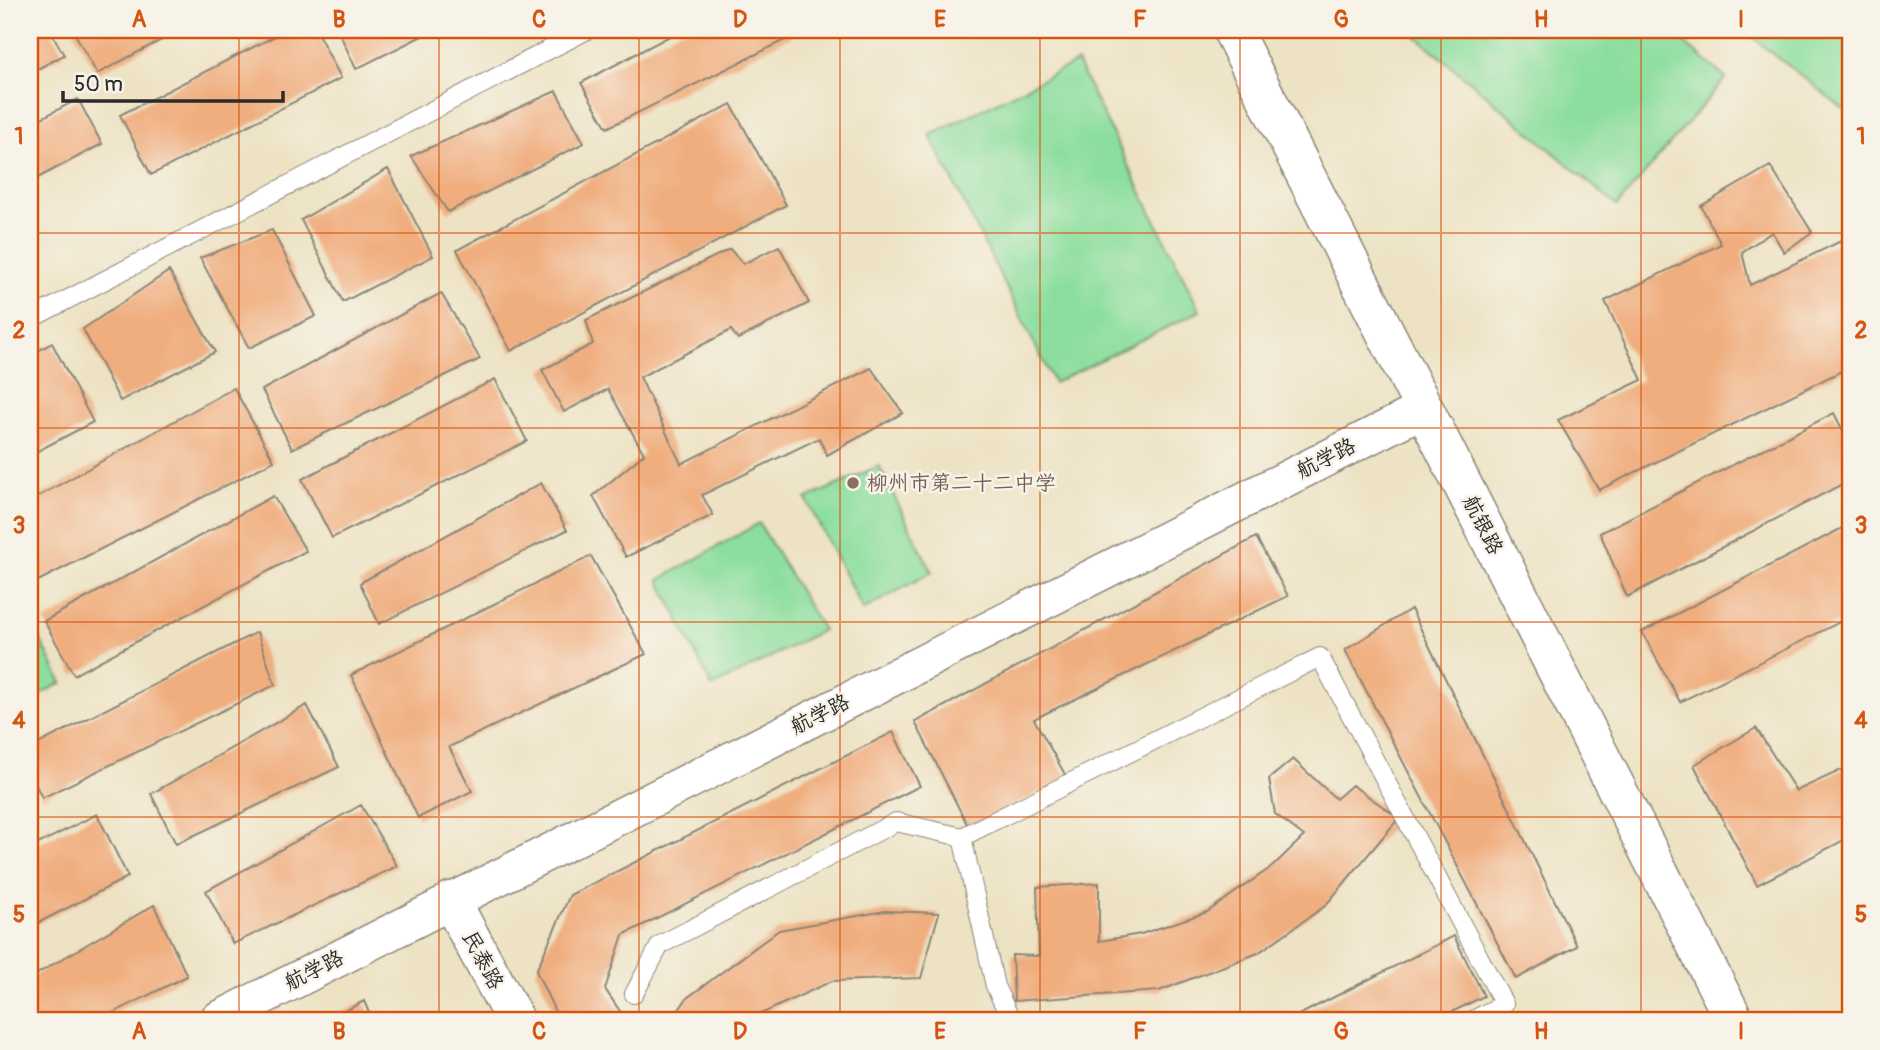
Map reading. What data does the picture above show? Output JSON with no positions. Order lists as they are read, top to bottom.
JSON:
{
  "streets": {
    "main road": ["航银路", "民泰路"],
    "street": ["航学路"]
  },
  "crossings": [
    ["航学路", "航银路"],
    ["航学路", "民泰路"]
  ],
  "places": ["柳州市第二十二中学"],
  "scale_bar": "50 m",
  "grid": {
    "columns": [
      "A",
      "B",
      "C",
      "D",
      "E",
      "F",
      "G",
      "H",
      "I"
    ],
    "rows": [
      "1",
      "2",
      "3",
      "4",
      "5"
    ]
  }
}
